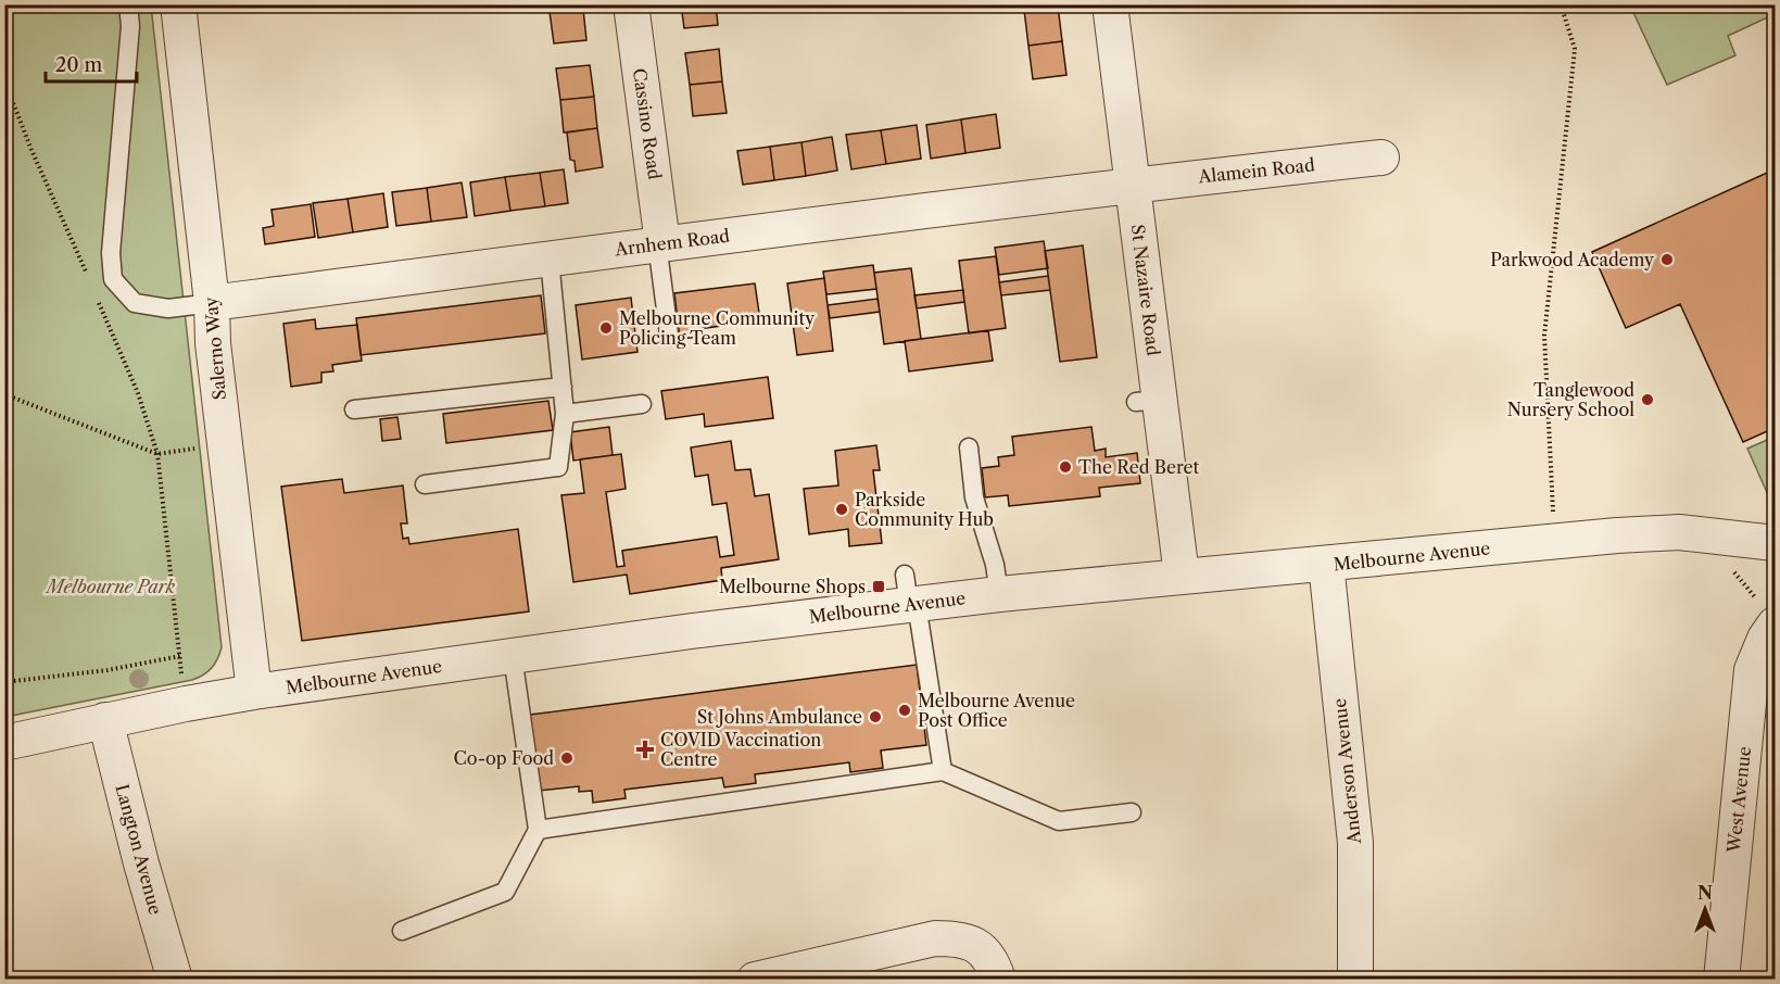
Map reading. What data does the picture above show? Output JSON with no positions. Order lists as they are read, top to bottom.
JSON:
{
  "streets": {
    "street": [
      "Cassino Road",
      "Alamein Road",
      "Arnhem Road",
      "St Nazaire Road",
      "Salerno Way",
      "Melbourne Avenue",
      "Anderson Avenue",
      "West Avenue",
      "Langton Avenue"
    ]
  },
  "crossings": [
    ["Cassino Road", "Arnhem Road"],
    ["Alamein Road", "Arnhem Road"],
    ["Alamein Road", "St Nazaire Road"],
    ["Arnhem Road", "St Nazaire Road"],
    ["Arnhem Road", "Salerno Way"],
    ["St Nazaire Road", "Melbourne Avenue"],
    ["Salerno Way", "Melbourne Avenue"],
    ["Melbourne Avenue", "Anderson Avenue"],
    ["Melbourne Avenue", "Langton Avenue"]
  ],
  "parks": ["Melbourne Park"],
  "places": {
    "other": [
      "Parkwood Academy",
      "Melbourne Community Policing Team",
      "Tanglewood Nursery School",
      "The Red Beret",
      "Parkside Community Hub",
      "Melbourne Avenue Post Office",
      "St Johns Ambulance",
      "Co-op Food"
    ],
    "transit": ["Melbourne Shops"],
    "health": ["COVID Vaccination Centre"]
  },
  "scale_bar": "20 m",
  "north": "top"
}
